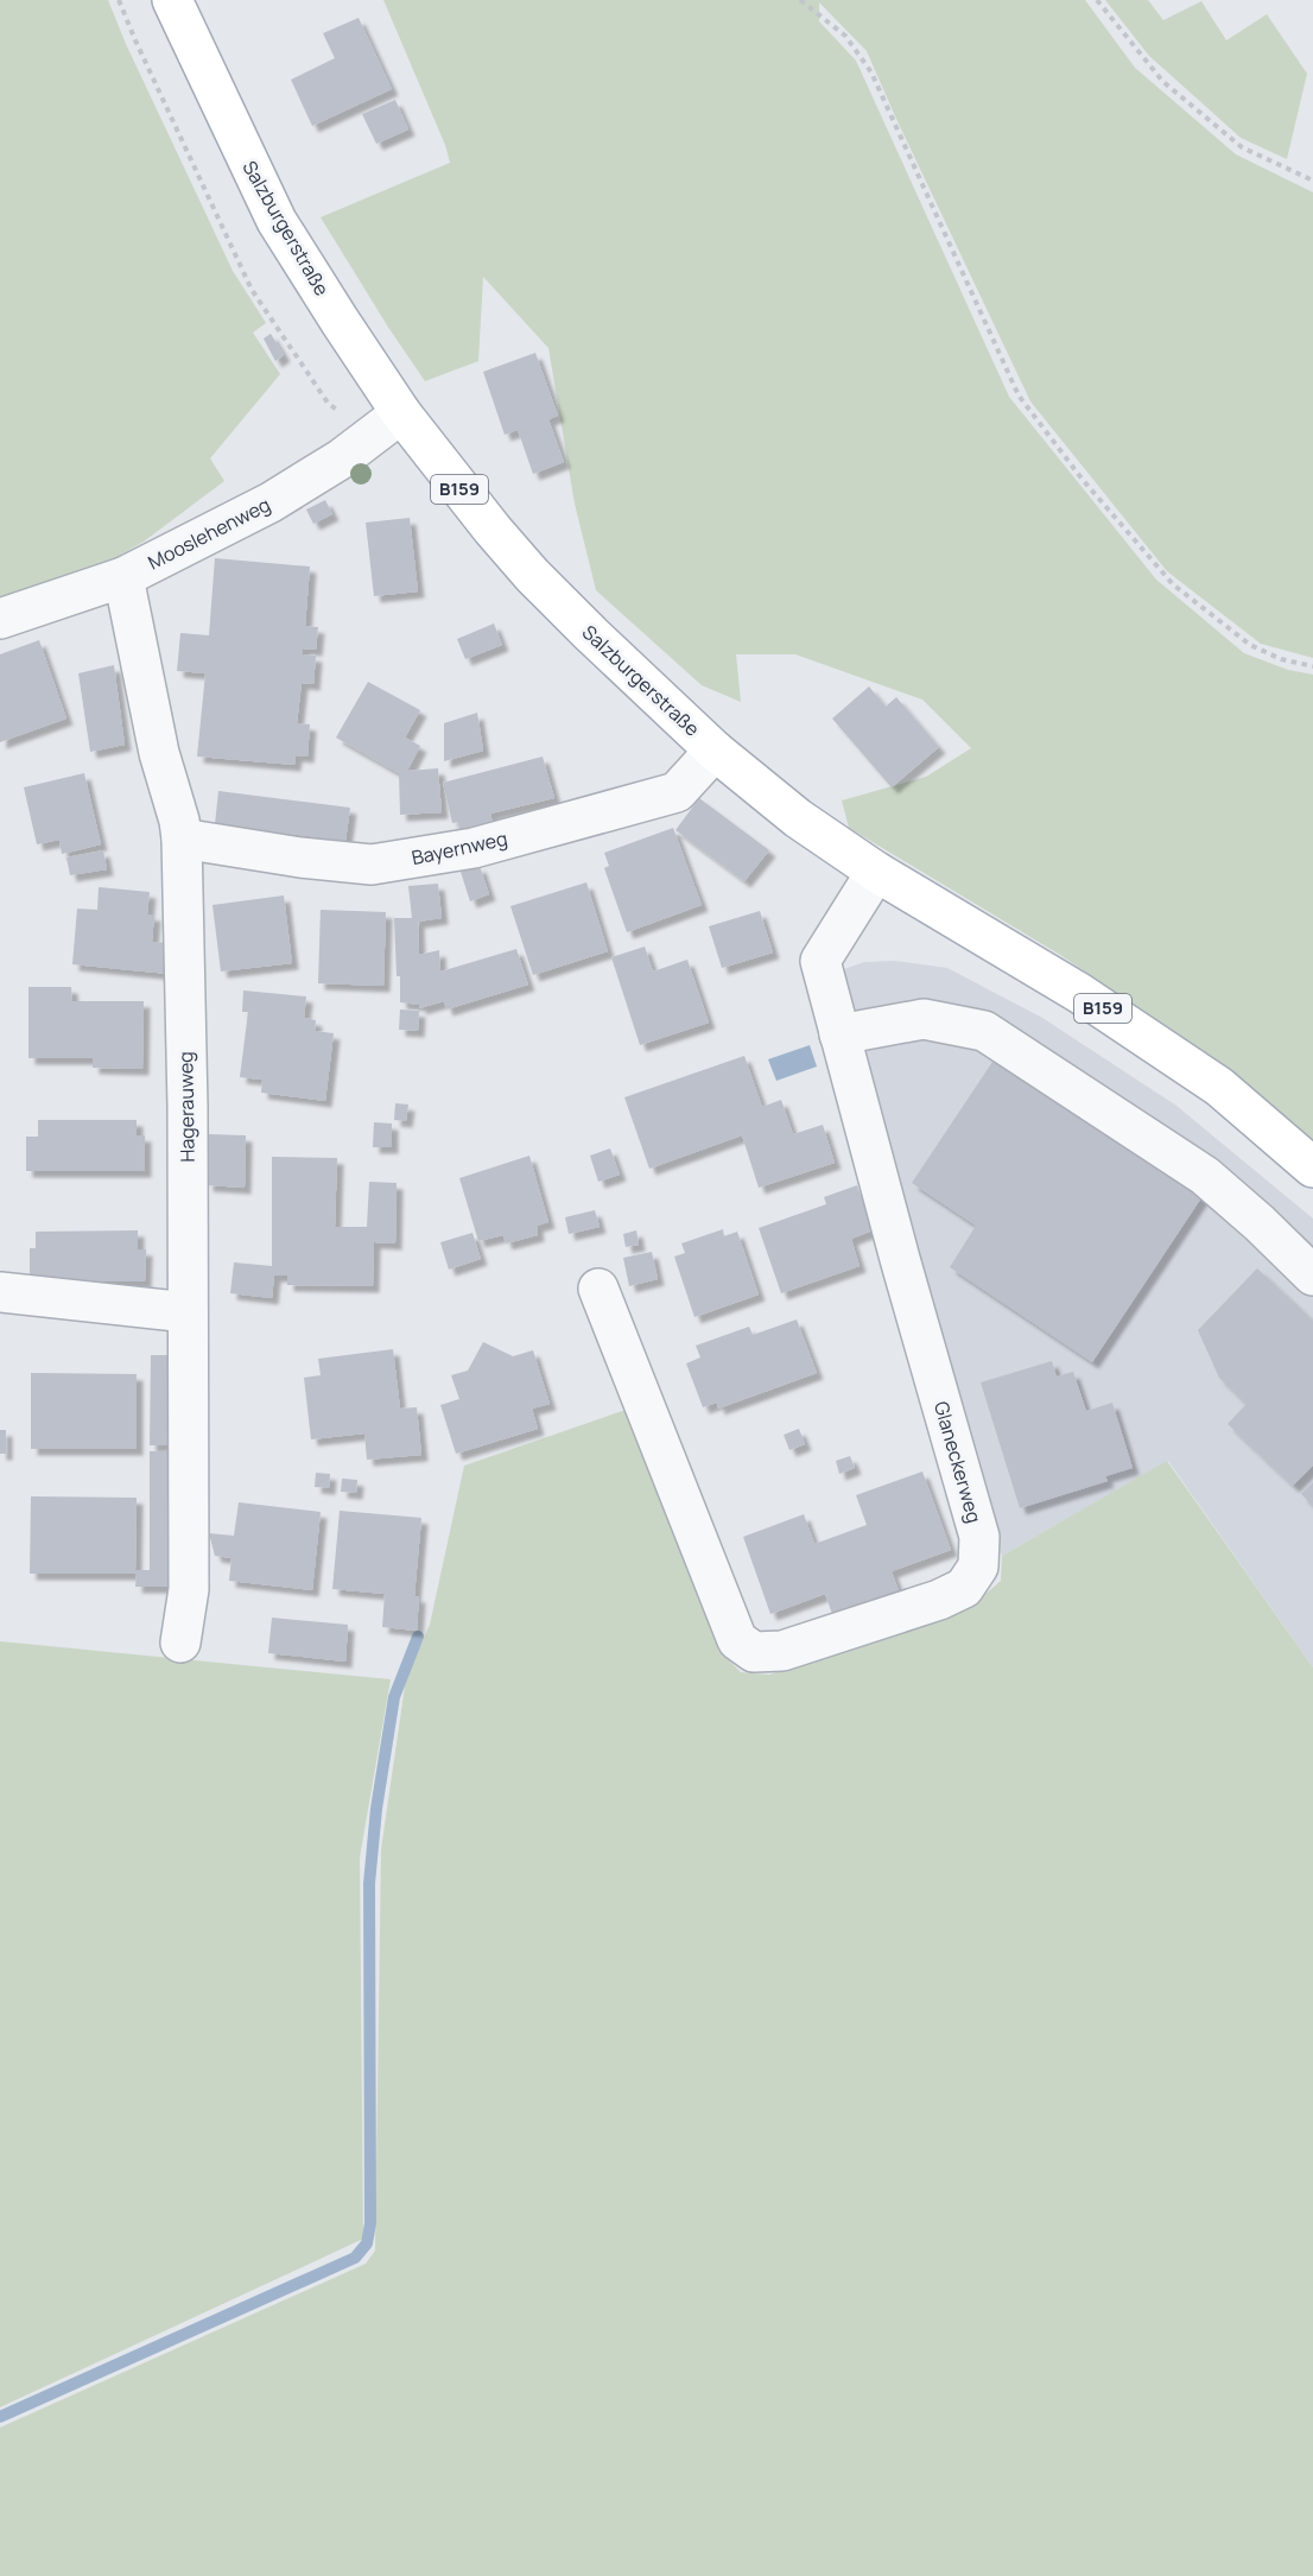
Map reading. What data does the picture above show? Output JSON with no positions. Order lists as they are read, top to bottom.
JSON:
{
  "streets": {
    "main road": ["Salzburgerstraße", "B159"],
    "street": [
      "Mooslehenweg",
      "Bayernweg",
      "Hagerauweg",
      "Glaneckerweg"
    ]
  },
  "crossings": [
    ["Salzburgerstraße", "Mooslehenweg"],
    ["Salzburgerstraße", "Bayernweg"],
    ["Salzburgerstraße", "Glaneckerweg"],
    ["Mooslehenweg", "Hagerauweg"],
    ["Bayernweg", "Hagerauweg"]
  ]
}
